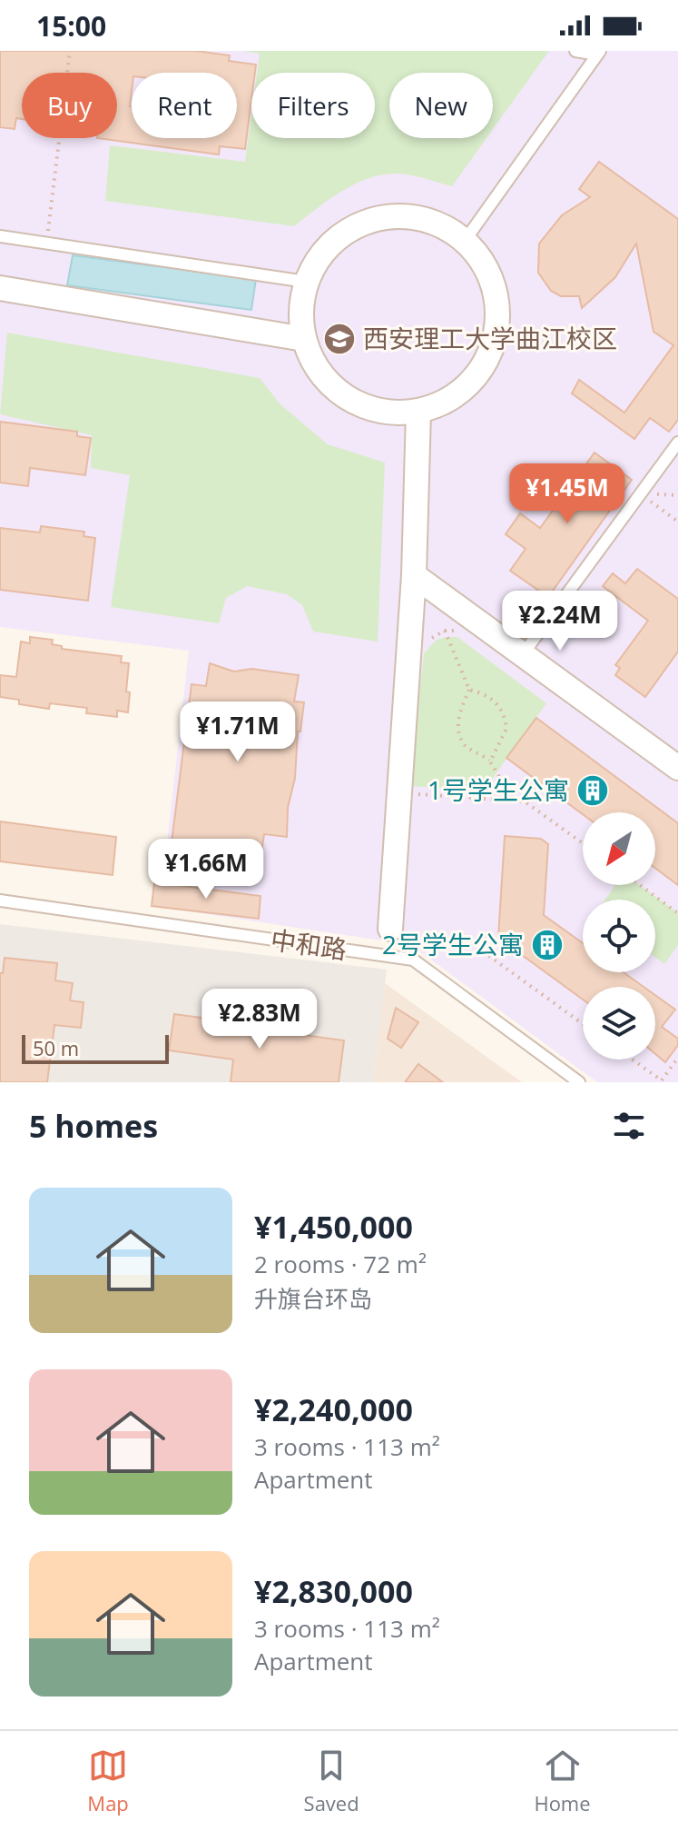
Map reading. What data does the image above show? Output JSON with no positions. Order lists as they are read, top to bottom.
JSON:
{
  "streets": {
    "lane": ["中和路"]
  },
  "places": {
    "school or university": ["西安理工大学曲江校区"],
    "building": ["1号学生公寓", "2号学生公寓"]
  },
  "scale_bar": "50 m",
  "north": "bottom left",
  "page": {
    "status": "15:00",
    "chip": [
      "Buy",
      "Rent",
      "Filters",
      "New"
    ],
    "price": [
      "¥1.45M",
      "¥2.24M",
      "¥1.71M",
      "¥1.66M",
      "¥2.83M"
    ],
    "scale": "50 m",
    "heading": "5 homes",
    "list": [
      {
        "name": "¥1,450,000",
        "note": "2 rooms · 72 m² · 升旗台环岛"
      },
      {
        "name": "¥2,240,000",
        "note": "3 rooms · 113 m² · Apartment"
      },
      {
        "name": "¥2,830,000",
        "note": "3 rooms · 113 m² · Apartment"
      }
    ],
    "tabs": ["Map", "Saved", "Home"]
  }
}
